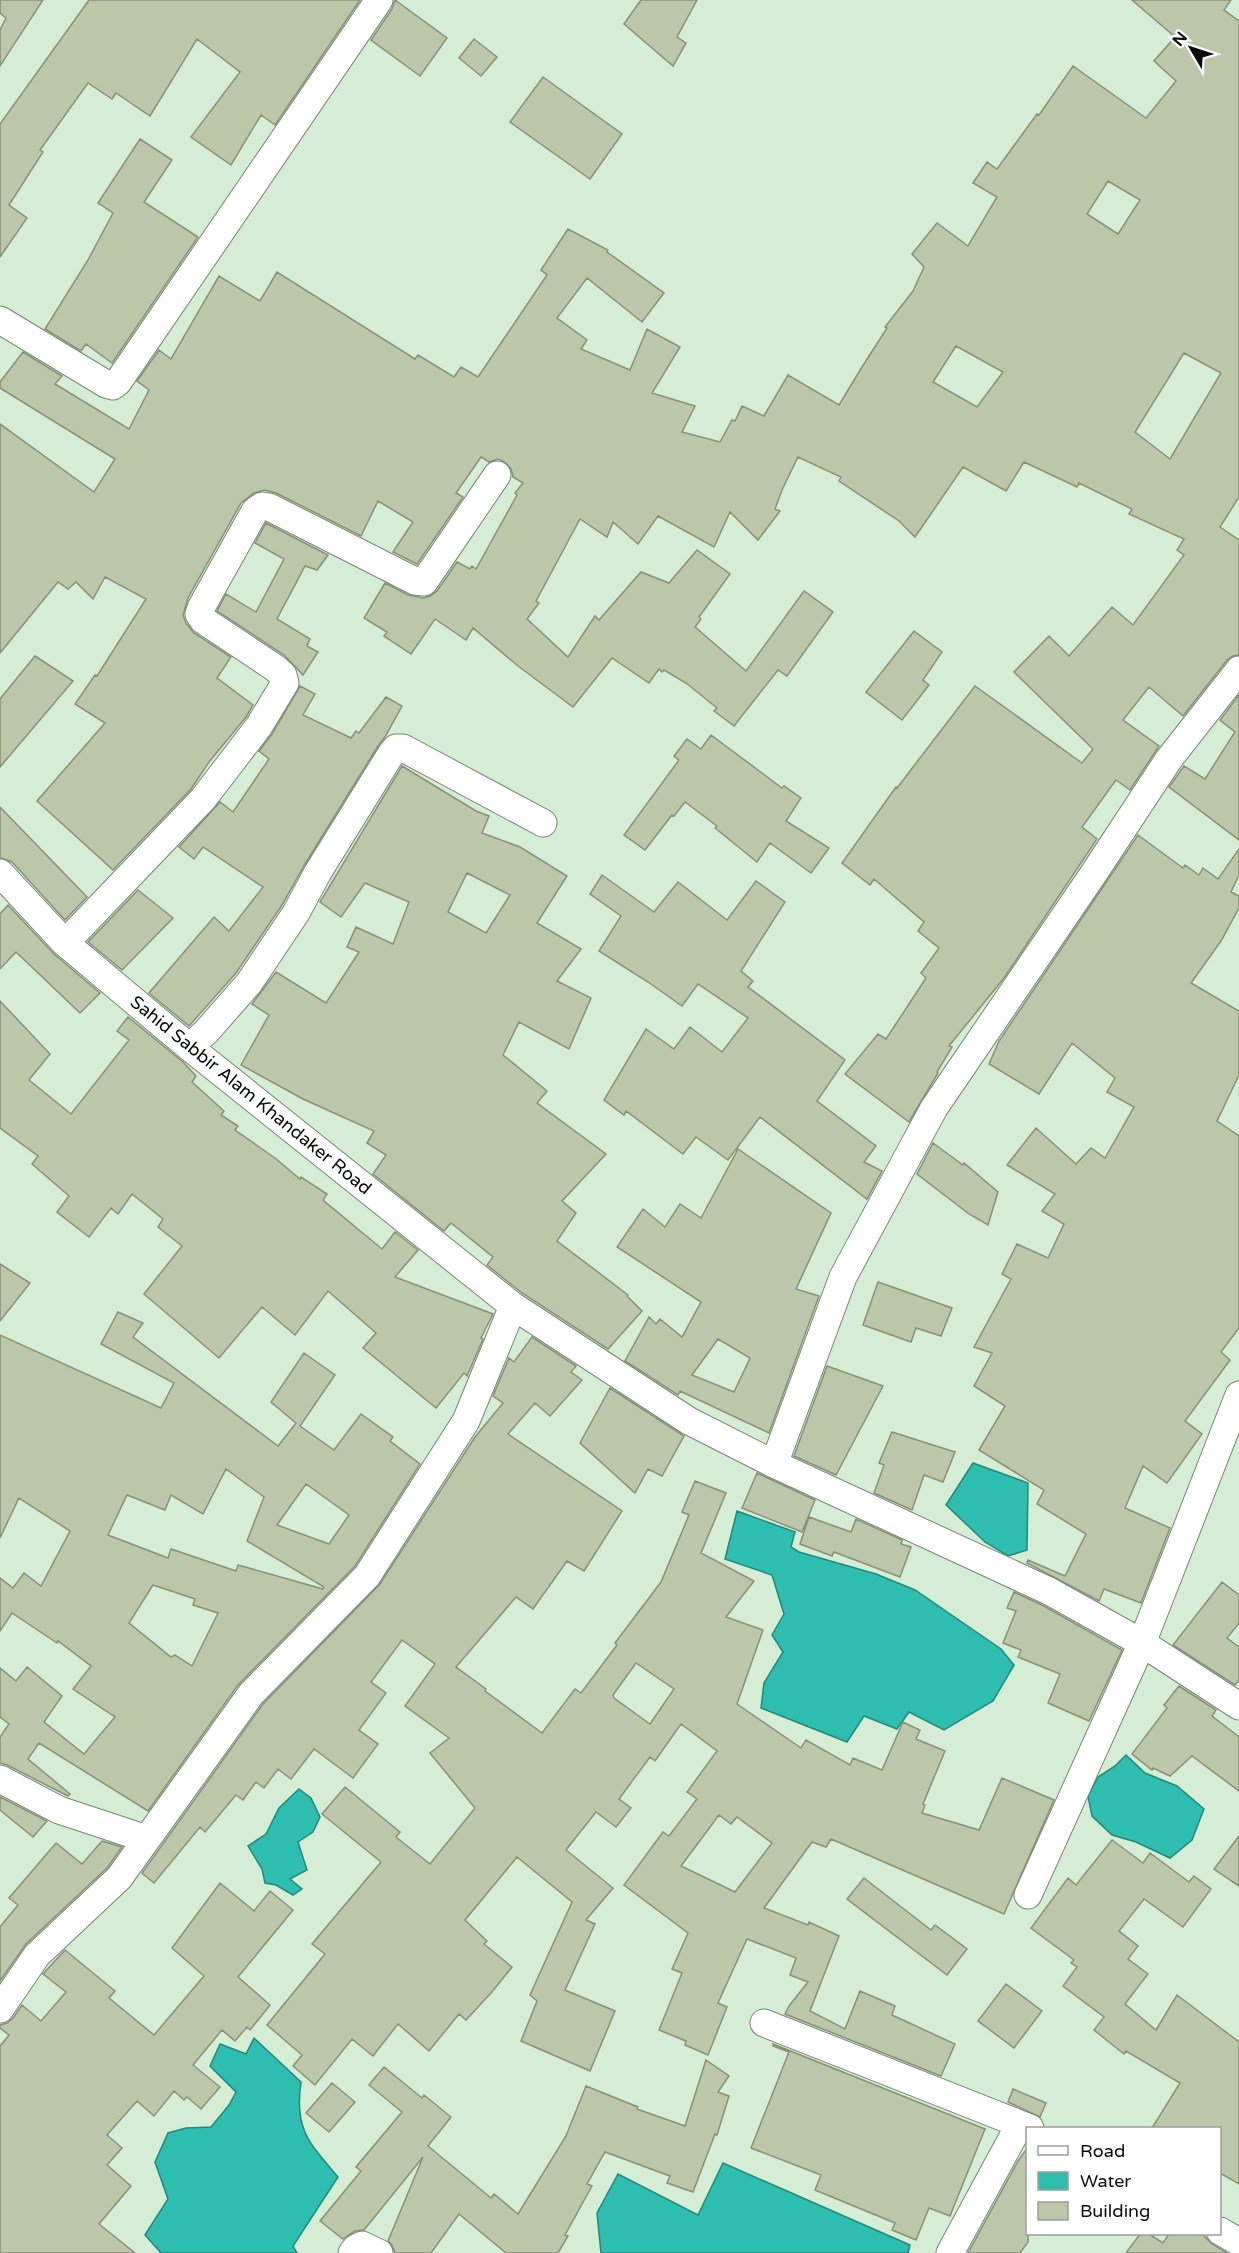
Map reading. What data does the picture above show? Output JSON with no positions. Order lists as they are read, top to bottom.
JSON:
{
  "streets": {
    "street": ["Sahid Sabbir Alam Khandaker Road"]
  },
  "legend": ["Road", "Water", "Building"],
  "north": "top left"
}
